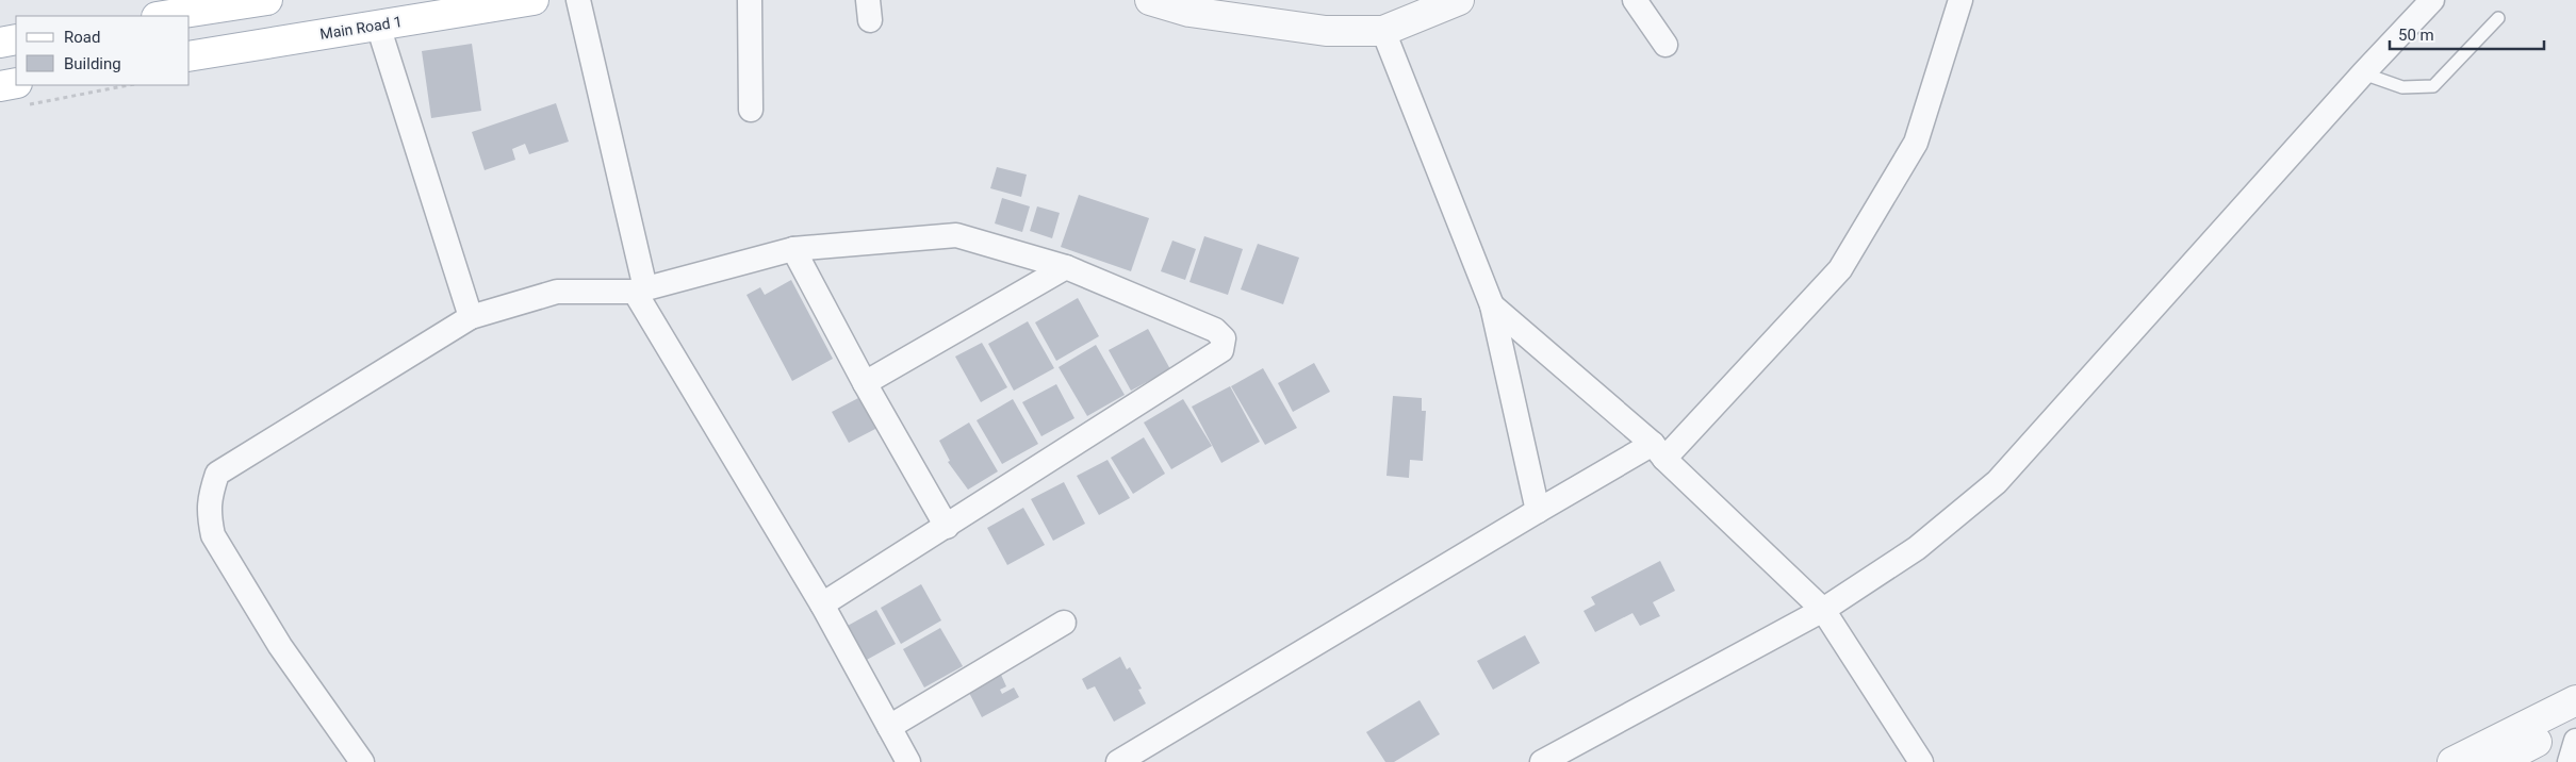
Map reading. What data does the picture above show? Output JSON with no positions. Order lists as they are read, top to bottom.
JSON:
{
  "streets": {
    "main road": ["Main Road 1"]
  },
  "legend": ["Road", "Building"],
  "scale_bar": "50 m"
}
